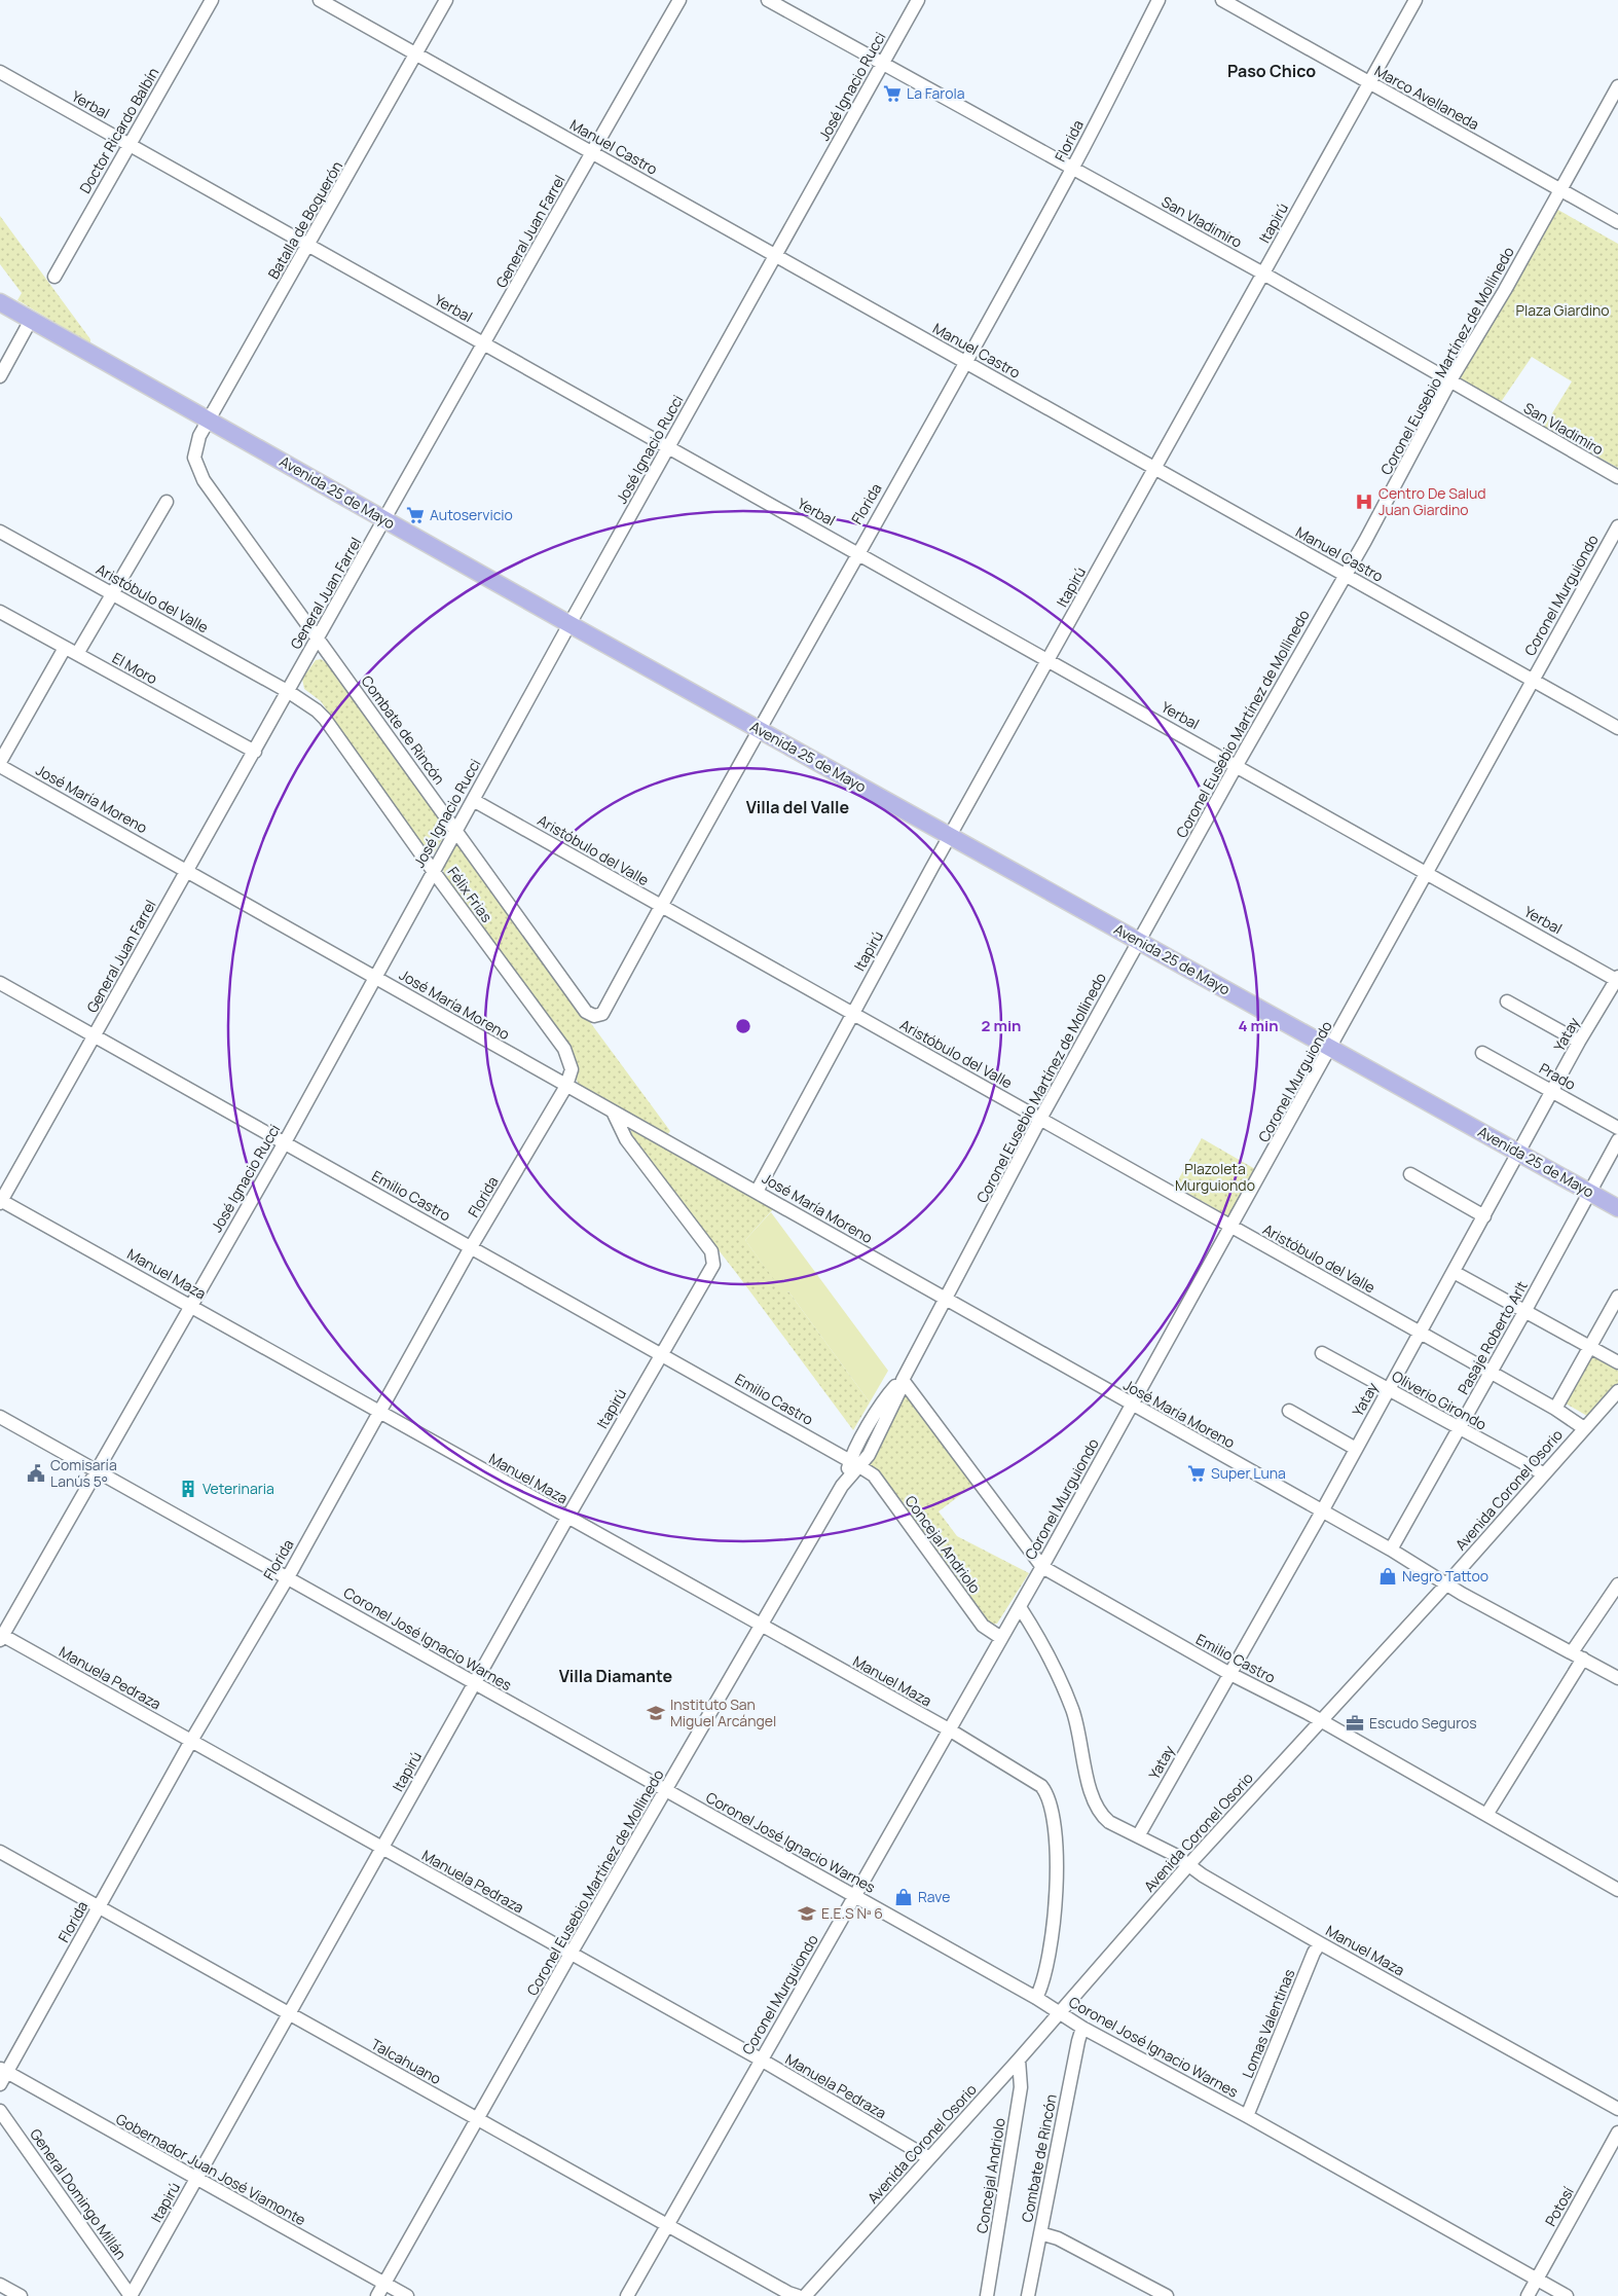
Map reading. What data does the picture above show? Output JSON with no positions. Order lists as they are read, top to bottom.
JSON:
{
  "streets": {
    "main road": ["Avenida 25 de Mayo"],
    "street": [
      "José Ignacio Rucci",
      "Marco Avellaneda",
      "Yerbal",
      "Doctor Ricardo Balbín",
      "Florida",
      "Manuel Castro",
      "Batalla de Boquerón",
      "San Vladimiro",
      "Itapirú",
      "General Juan Farrel",
      "Coronel Eusebio Martínez de Mollinedo",
      "Coronel Murguiondo",
      "Aristóbulo del Valle",
      "El Moro",
      "Combate de Rincón",
      "José María Moreno",
      "Félix Frias",
      "Yatay",
      "Prado",
      "Emilio Castro",
      "Manuel Maza",
      "Pasaje Roberto Arlt",
      "Oliverio Girondo",
      "Avenida Coronel Osorio",
      "Concejal Andriolo",
      "Coronel José Ignacio Warnes",
      "Manuela Pedraza",
      "Lomas Valentinas",
      "Talcahuano",
      "Gobernador Juan José Viamonte",
      "General Domingo Millán",
      "Potosí"
    ]
  },
  "crossings": [
    ["José Ignacio Rucci", "Yerbal"],
    ["José Ignacio Rucci", "Manuel Castro"],
    ["José Ignacio Rucci", "San Vladimiro"],
    ["José Ignacio Rucci", "Avenida 25 de Mayo"],
    ["José Ignacio Rucci", "Aristóbulo del Valle"],
    ["José Ignacio Rucci", "Combate de Rincón"],
    ["José Ignacio Rucci", "José María Moreno"],
    ["José Ignacio Rucci", "Félix Frias"],
    ["José Ignacio Rucci", "Emilio Castro"],
    ["José Ignacio Rucci", "Manuel Maza"],
    ["José Ignacio Rucci", "Coronel José Ignacio Warnes"],
    ["José Ignacio Rucci", "Manuela Pedraza"],
    ["Marco Avellaneda", "Itapirú"],
    ["Marco Avellaneda", "Coronel Eusebio Martínez de Mollinedo"],
    ["Yerbal", "Doctor Ricardo Balbín"],
    ["Yerbal", "Florida"],
    ["Yerbal", "Batalla de Boquerón"],
    ["Yerbal", "Itapirú"],
    ["Yerbal", "General Juan Farrel"],
    ["Yerbal", "Coronel Eusebio Martínez de Mollinedo"],
    ["Yerbal", "Coronel Murguiondo"],
    ["Yerbal", "Yatay"],
    ["Florida", "Manuel Castro"],
    ["Florida", "San Vladimiro"],
    ["Florida", "Avenida 25 de Mayo"],
    ["Florida", "Aristóbulo del Valle"],
    ["Florida", "Combate de Rincón"],
    ["Florida", "José María Moreno"],
    ["Florida", "Félix Frias"],
    ["Florida", "Emilio Castro"],
    ["Florida", "Manuel Maza"],
    ["Florida", "Coronel José Ignacio Warnes"],
    ["Florida", "Manuela Pedraza"],
    ["Florida", "Talcahuano"],
    ["Florida", "Gobernador Juan José Viamonte"],
    ["Manuel Castro", "Batalla de Boquerón"],
    ["Manuel Castro", "Itapirú"],
    ["Manuel Castro", "General Juan Farrel"],
    ["Manuel Castro", "Coronel Eusebio Martínez de Mollinedo"],
    ["Manuel Castro", "Coronel Murguiondo"],
    ["Batalla de Boquerón", "Avenida 25 de Mayo"],
    ["Batalla de Boquerón", "Combate de Rincón"],
    ["San Vladimiro", "Itapirú"],
    ["San Vladimiro", "Coronel Eusebio Martínez de Mollinedo"],
    ["Itapirú", "Avenida 25 de Mayo"],
    ["Itapirú", "Aristóbulo del Valle"],
    ["Itapirú", "José María Moreno"],
    ["Itapirú", "Emilio Castro"],
    ["Itapirú", "Manuel Maza"],
    ["Itapirú", "Coronel José Ignacio Warnes"],
    ["Itapirú", "Manuela Pedraza"],
    ["Itapirú", "Talcahuano"],
    ["Itapirú", "Gobernador Juan José Viamonte"],
    ["Itapirú", "General Domingo Millán"],
    ["General Juan Farrel", "Avenida 25 de Mayo"],
    ["General Juan Farrel", "Aristóbulo del Valle"],
    ["General Juan Farrel", "El Moro"],
    ["General Juan Farrel", "Combate de Rincón"],
    ["General Juan Farrel", "José María Moreno"],
    ["General Juan Farrel", "Félix Frias"],
    ["General Juan Farrel", "Emilio Castro"],
    ["General Juan Farrel", "Manuel Maza"],
    ["Coronel Eusebio Martínez de Mollinedo", "Avenida 25 de Mayo"],
    ["Coronel Eusebio Martínez de Mollinedo", "Aristóbulo del Valle"],
    ["Coronel Eusebio Martínez de Mollinedo", "José María Moreno"],
    ["Coronel Eusebio Martínez de Mollinedo", "Emilio Castro"],
    ["Coronel Eusebio Martínez de Mollinedo", "Manuel Maza"],
    ["Coronel Eusebio Martínez de Mollinedo", "Concejal Andriolo"],
    ["Coronel Eusebio Martínez de Mollinedo", "Coronel José Ignacio Warnes"],
    ["Coronel Eusebio Martínez de Mollinedo", "Manuela Pedraza"],
    ["Coronel Eusebio Martínez de Mollinedo", "Talcahuano"],
    ["Coronel Eusebio Martínez de Mollinedo", "Gobernador Juan José Viamonte"],
    ["Avenida 25 de Mayo", "Coronel Murguiondo"],
    ["Avenida 25 de Mayo", "Yatay"],
    ["Avenida 25 de Mayo", "Pasaje Roberto Arlt"],
    ["Coronel Murguiondo", "Aristóbulo del Valle"],
    ["Coronel Murguiondo", "José María Moreno"],
    ["Coronel Murguiondo", "Emilio Castro"],
    ["Coronel Murguiondo", "Manuel Maza"],
    ["Coronel Murguiondo", "Concejal Andriolo"],
    ["Coronel Murguiondo", "Coronel José Ignacio Warnes"],
    ["Coronel Murguiondo", "Manuela Pedraza"],
    ["Coronel Murguiondo", "Talcahuano"],
    ["Aristóbulo del Valle", "Félix Frias"],
    ["Aristóbulo del Valle", "Yatay"],
    ["Aristóbulo del Valle", "Pasaje Roberto Arlt"],
    ["Aristóbulo del Valle", "Avenida Coronel Osorio"],
    ["Combate de Rincón", "Coronel José Ignacio Warnes"],
    ["José María Moreno", "Yatay"],
    ["José María Moreno", "Pasaje Roberto Arlt"],
    ["José María Moreno", "Avenida Coronel Osorio"],
    ["Yatay", "Prado"],
    ["Yatay", "Emilio Castro"],
    ["Yatay", "Manuel Maza"],
    ["Yatay", "Oliverio Girondo"],
    ["Emilio Castro", "Avenida Coronel Osorio"],
    ["Emilio Castro", "Concejal Andriolo"],
    ["Manuel Maza", "Avenida Coronel Osorio"],
    ["Manuel Maza", "Coronel José Ignacio Warnes"],
    ["Manuel Maza", "Lomas Valentinas"],
    ["Pasaje Roberto Arlt", "Oliverio Girondo"],
    ["Oliverio Girondo", "Avenida Coronel Osorio"],
    ["Avenida Coronel Osorio", "Concejal Andriolo"],
    ["Avenida Coronel Osorio", "Coronel José Ignacio Warnes"],
    ["Avenida Coronel Osorio", "Manuela Pedraza"],
    ["Coronel José Ignacio Warnes", "Lomas Valentinas"],
    ["Coronel José Ignacio Warnes", "Potosí"]
  ],
  "districts": ["Paso Chico", "Villa del Valle", "Villa Diamante"],
  "parks": ["Plaza Giardino", "Plazoleta Murguiondo"],
  "places": {
    "supermarket": ["La Farola", "Autoservicio", "Super Luna"],
    "hospital": ["Centro De Salud Juan Giardino"],
    "public building": ["Comisaría Lanús 5°"],
    "building": ["Veterinaria"],
    "shop": ["Negro Tattoo", "Rave"],
    "school or university": ["Instituto San Miguel Arcángel", "E.E.S Nª 6"],
    "office": ["Escudo Seguros"]
  },
  "rings": ["2 min", "4 min"]
}
